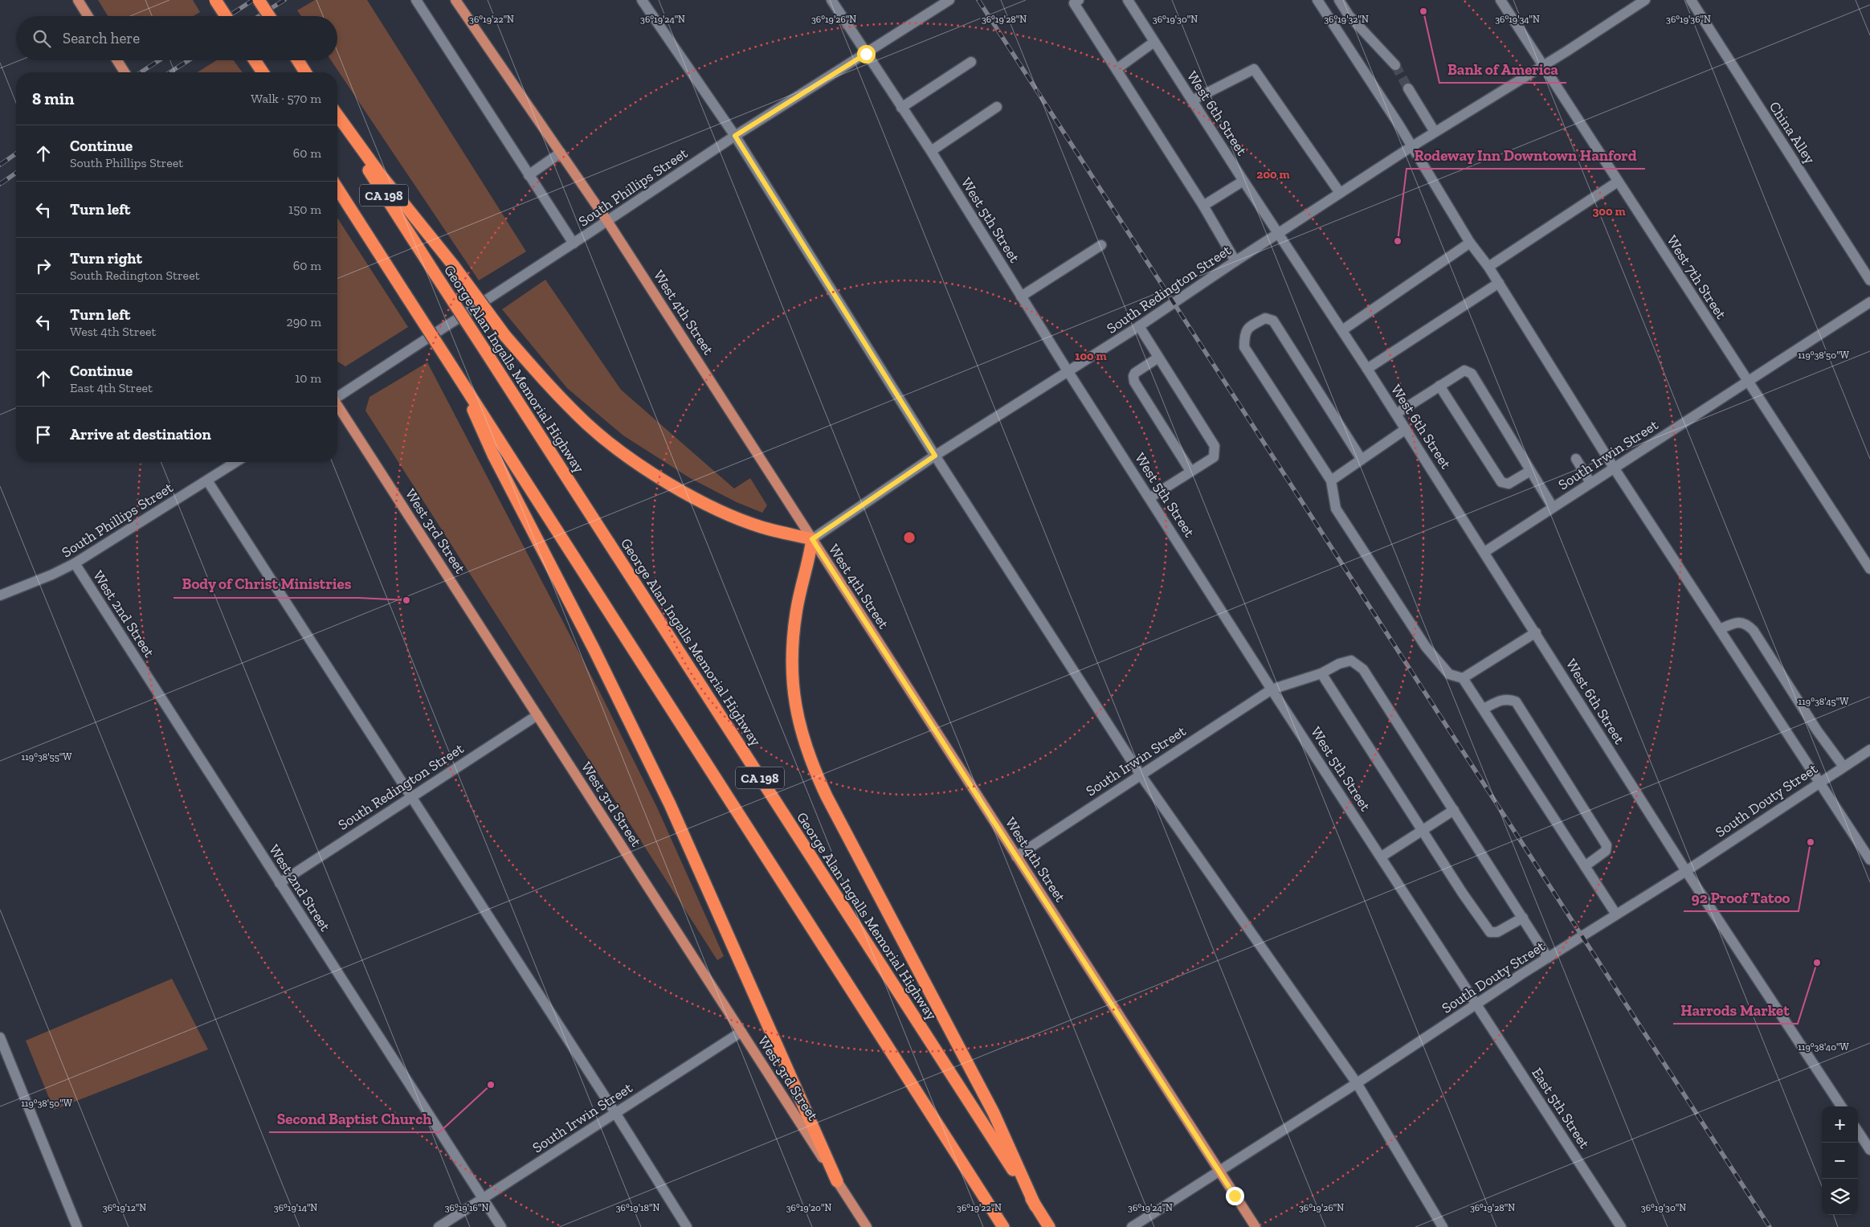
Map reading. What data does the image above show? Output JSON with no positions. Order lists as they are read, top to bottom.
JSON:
{
  "streets": {
    "highway": ["CA 198", "George Alan Ingalls Memorial Highway"],
    "main road": ["West 4th Street", "West 3rd Street"],
    "street": [
      "West 6th Street",
      "China Alley",
      "South Phillips Street",
      "West 5th Street",
      "West 7th Street",
      "South Redington Street",
      "South Irwin Street",
      "West 2nd Street",
      "South Douty Street",
      "East 5th Street"
    ]
  },
  "crossings": [
    ["West 6th Street", "South Redington Street"],
    ["West 6th Street", "South Irwin Street"],
    ["West 6th Street", "South Douty Street"],
    ["South Phillips Street", "West 5th Street"],
    ["South Phillips Street", "West 4th Street"],
    ["South Phillips Street", "West 2nd Street"],
    ["West 5th Street", "South Redington Street"],
    ["West 5th Street", "South Irwin Street"],
    ["West 5th Street", "South Douty Street"],
    ["West 5th Street", "East 5th Street"],
    ["West 7th Street", "South Redington Street"],
    ["West 7th Street", "South Irwin Street"],
    ["South Redington Street", "West 4th Street"],
    ["South Redington Street", "West 3rd Street"],
    ["South Redington Street", "West 2nd Street"],
    ["West 4th Street", "South Irwin Street"],
    ["West 4th Street", "South Douty Street"],
    ["South Irwin Street", "West 3rd Street"],
    ["South Irwin Street", "West 2nd Street"],
    ["South Douty Street", "East 5th Street"]
  ],
  "places": [
    "Bank of America",
    "Rodeway Inn Downtown Hanford",
    "Body of Christ Ministries",
    "92 Proof Tatoo",
    "Harrods Market",
    "Second Baptist Church"
  ],
  "page": {
    "search": "Search here",
    "heading": ["8 min", "Walk · 570 m"],
    "list": [
      ["Continue", "South Phillips Street", "60 m"],
      ["Turn left", "150 m"],
      ["Turn right", "South Redington Street", "60 m"],
      ["Turn left", "West 4th Street", "290 m"],
      ["Continue", "East 4th Street", "10 m"],
      "Arrive at destination"
    ],
    "map_buttons": ["+", "−"]
  },
  "coordinates": [
    "36°19'22\"N",
    "36°19'24\"N",
    "36°19'26\"N",
    "36°19'28\"N",
    "36°19'30\"N",
    "36°19'32\"N",
    "36°19'34\"N",
    "36°19'36\"N",
    "119°38'50\"W",
    "119°38'45\"W",
    "119°38'55\"W",
    "119°38'40\"W",
    "36°19'12\"N",
    "36°19'14\"N",
    "36°19'16\"N",
    "36°19'18\"N",
    "36°19'20\"N"
  ],
  "rings": ["200 m", "300 m", "100 m"]
}
